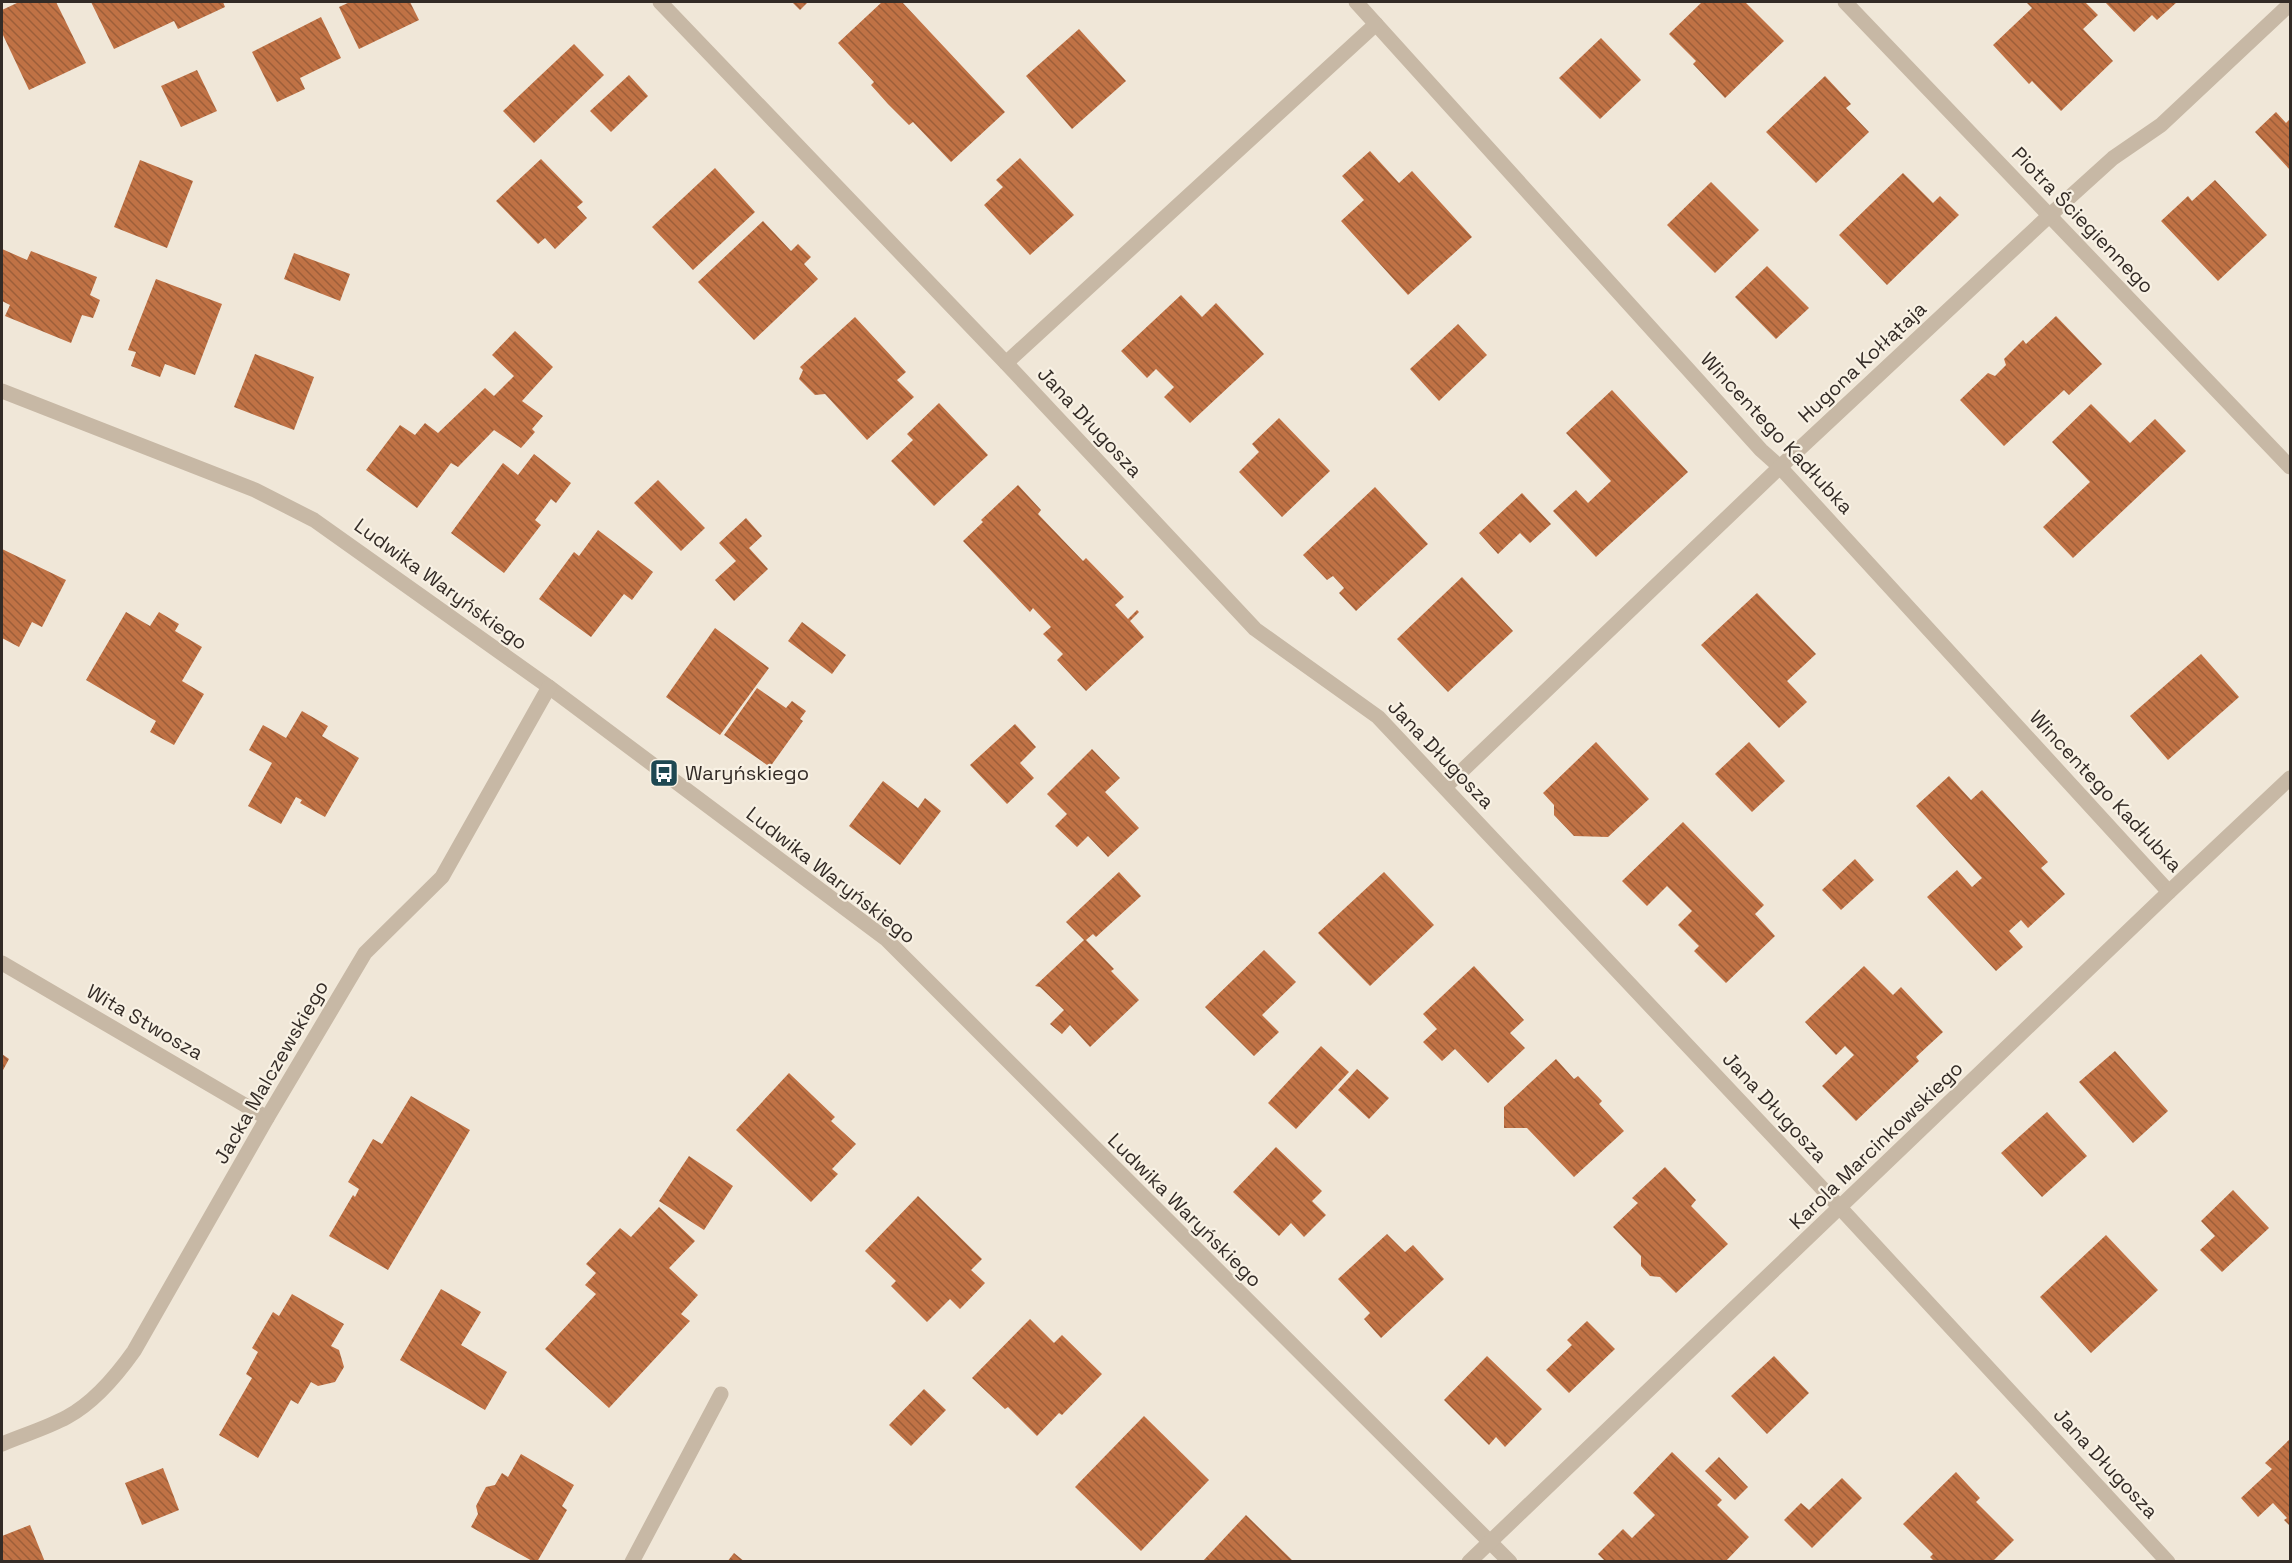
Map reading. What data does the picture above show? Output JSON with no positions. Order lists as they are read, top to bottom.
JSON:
{
  "streets": {
    "street": [
      "Piotra Ściegiennego",
      "Hugona Kołłątaja",
      "Jana Długosza",
      "Wincentego Kadłubka",
      "Ludwika Waryńskiego",
      "Wita Stwosza",
      "Jacka Malczewskiego",
      "Karola Marcinkowskiego"
    ]
  },
  "crossings": [
    ["Piotra Ściegiennego", "Hugona Kołłątaja"],
    ["Hugona Kołłątaja", "Jana Długosza"],
    ["Hugona Kołłątaja", "Wincentego Kadłubka"],
    ["Jana Długosza", "Karola Marcinkowskiego"],
    ["Wincentego Kadłubka", "Karola Marcinkowskiego"],
    ["Ludwika Waryńskiego", "Jacka Malczewskiego"],
    ["Ludwika Waryńskiego", "Karola Marcinkowskiego"],
    ["Wita Stwosza", "Jacka Malczewskiego"]
  ],
  "places": {
    "bus stop": ["Waryńskiego"]
  }
}
